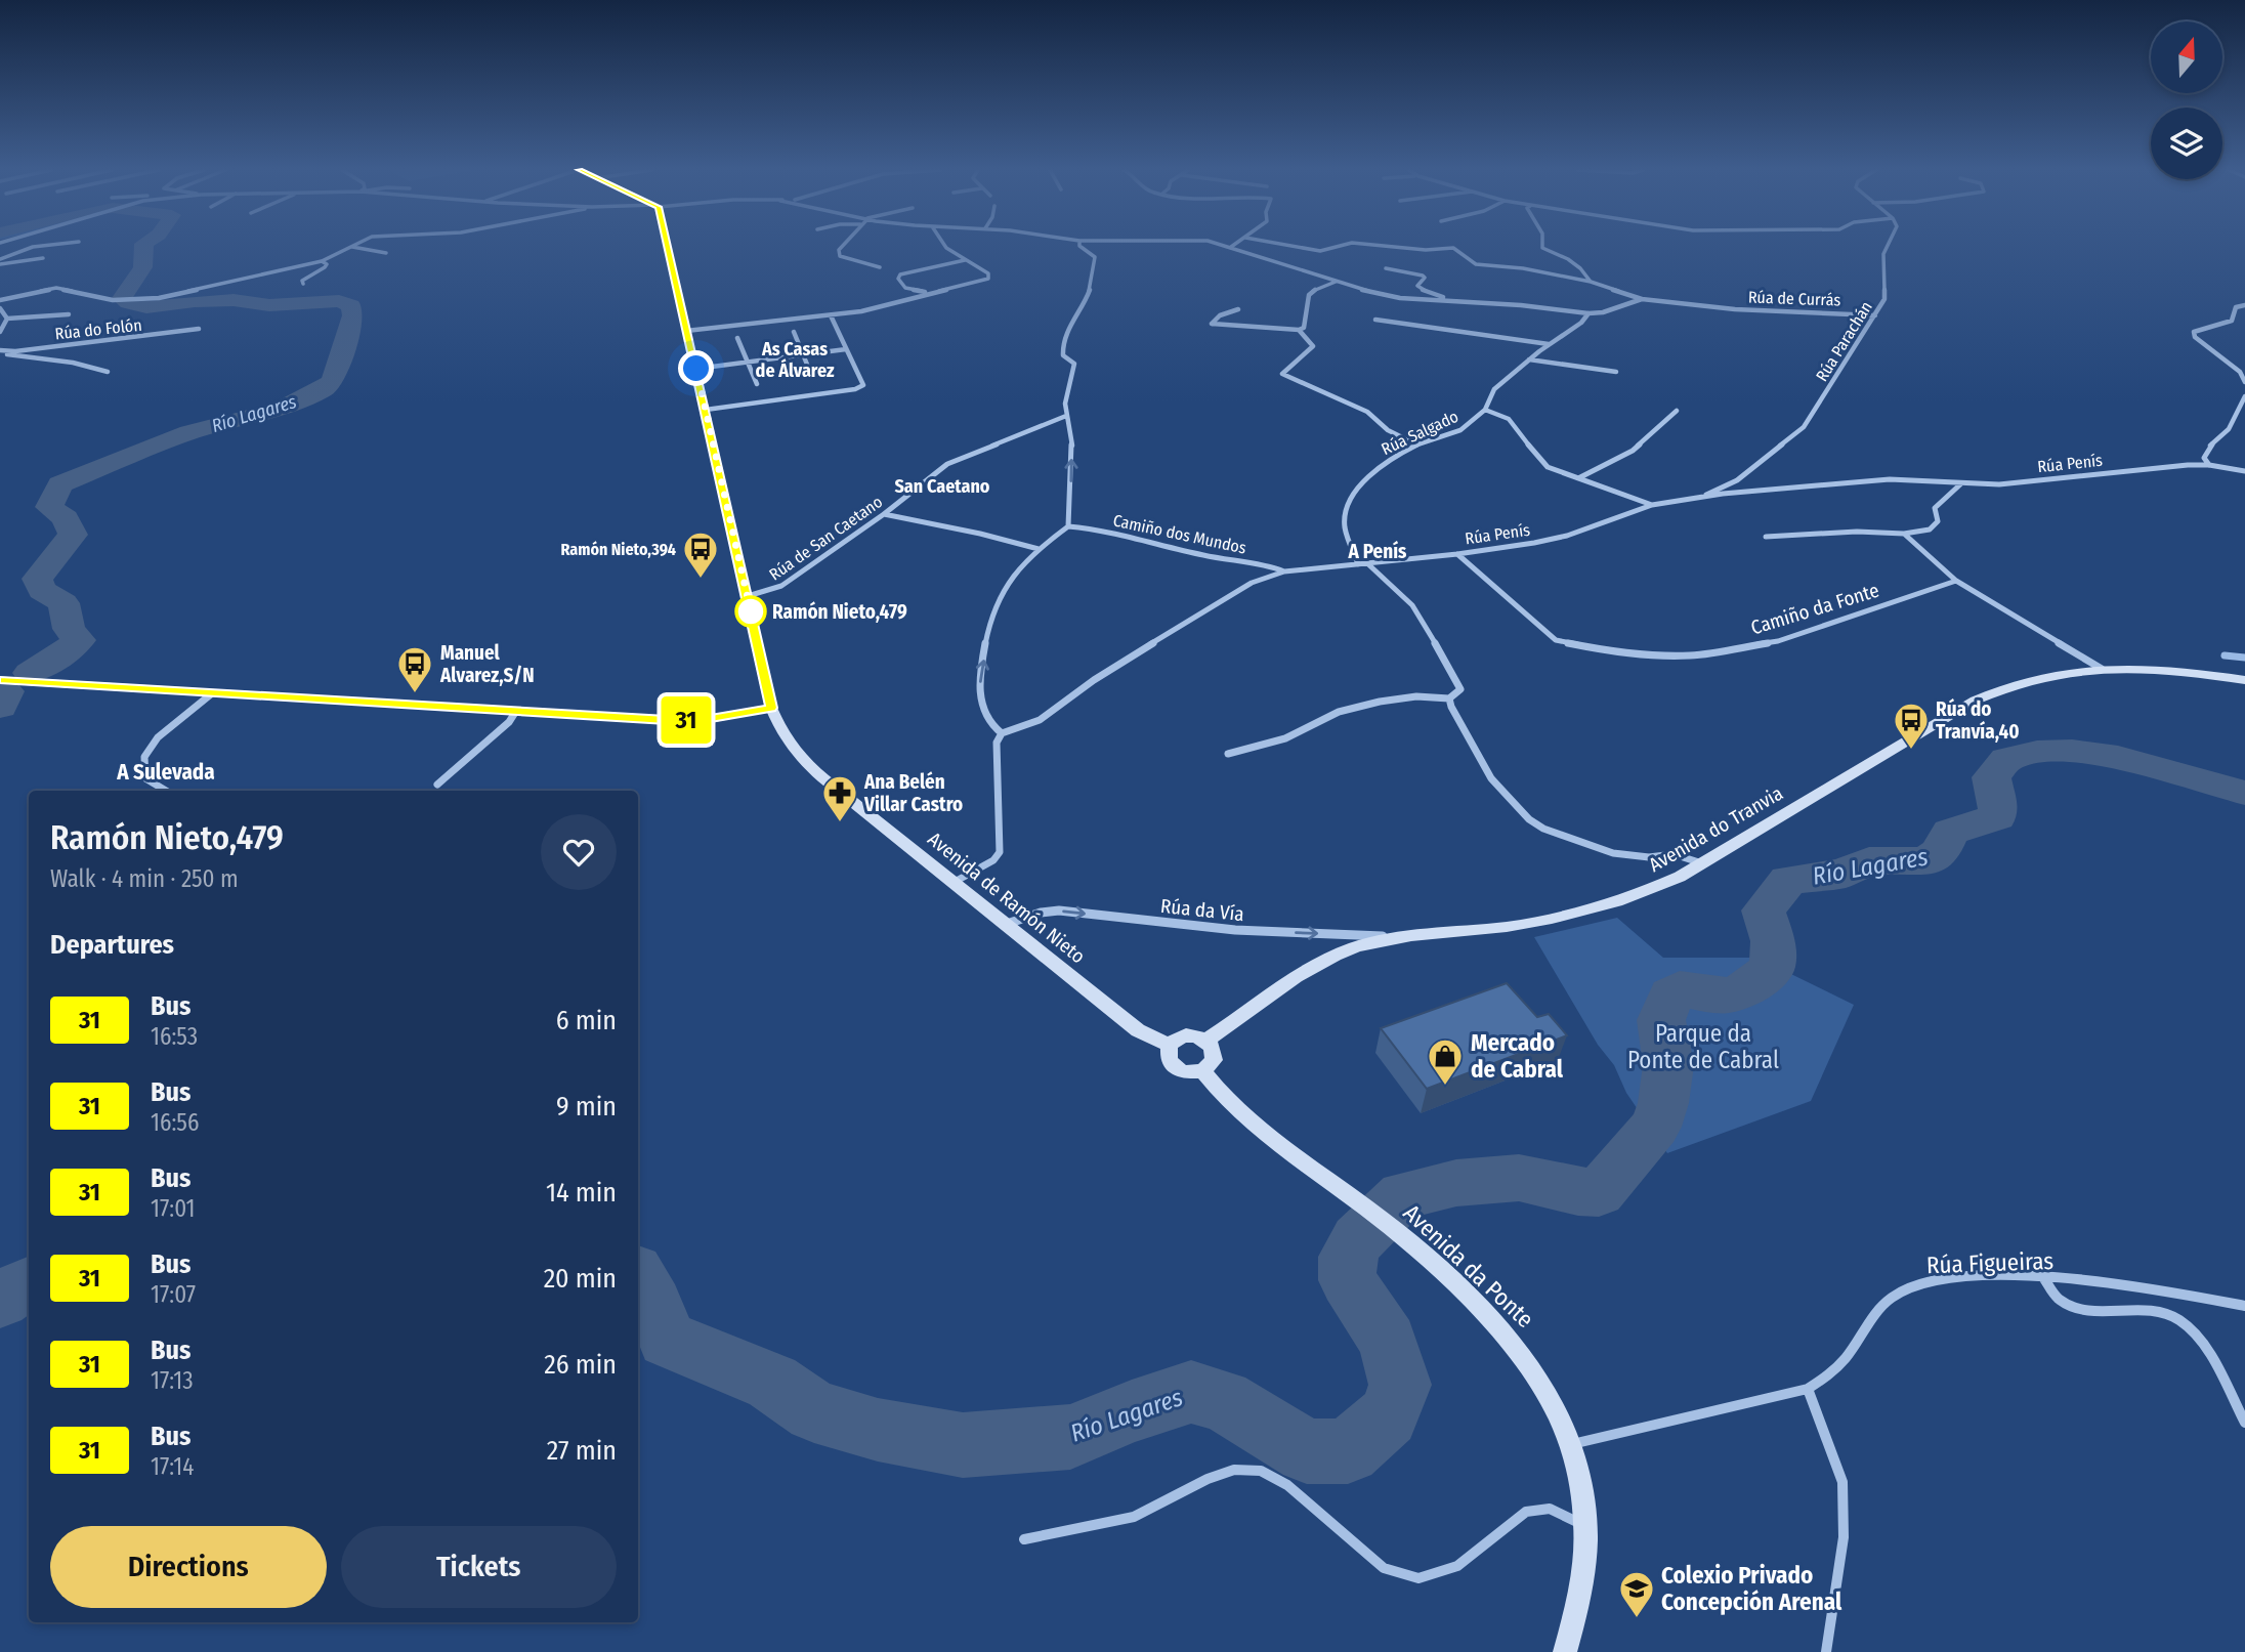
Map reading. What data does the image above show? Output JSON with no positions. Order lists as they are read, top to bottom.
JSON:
{
  "streets": {
    "main road": ["Avenida do Tranvia", "Avenida de Ramón Nieto", "Avenida da Ponte"],
    "street": [
      "Rúa de Currás",
      "Rúa do Folón",
      "Rúa Parachán",
      "Rúa Salgado",
      "Rúa Penís",
      "Camiño dos Mundos",
      "Rúa de San Caetano",
      "Camiño da Fonte",
      "Rúa da Vía",
      "Rúa Figueiras"
    ]
  },
  "crossings": [
    ["Rúa de Currás", "Rúa Parachán"],
    ["Rúa de Currás", "Rúa Salgado"],
    ["Rúa Parachán", "Rúa Penís"],
    ["Rúa Salgado", "Rúa Penís"],
    ["Rúa Penís", "Camiño dos Mundos"],
    ["Rúa Penís", "Camiño da Fonte"],
    ["Rúa de San Caetano", "Avenida de Ramón Nieto"],
    ["Avenida do Tranvia", "Avenida de Ramón Nieto"],
    ["Avenida do Tranvia", "Rúa da Vía"],
    ["Avenida do Tranvia", "Avenida da Ponte"],
    ["Avenida de Ramón Nieto", "Rúa da Vía"],
    ["Avenida de Ramón Nieto", "Avenida da Ponte"],
    ["Rúa Figueiras", "Avenida da Ponte"]
  ],
  "one_way": ["Rúa da Vía"],
  "districts": [
    "As Casas de Álvarez",
    "San Caetano",
    "A Penís",
    "A Sulevada"
  ],
  "water": ["Río Lagares"],
  "parks": ["Parque da Ponte de Cabral"],
  "places": {
    "bus stop": ["Ramón Nieto,394", "Manuel Alvarez,S/N", "Rúa do Tranvía,40"],
    "other": ["Ramón Nieto,479"],
    "pharmacy": ["Ana Belén Villar Castro"],
    "shop": ["Mercado de Cabral"],
    "school or university": ["Colexio Privado Concepción Arenal"]
  },
  "lines": ["bus line 31"],
  "north": "top",
  "page": {
    "on_map": "31",
    "heading": [
      ["Ramón Nieto,479", "Walk · 4 min · 250 m"],
      "Departures"
    ],
    "list": [
      {
        "mark": "31",
        "name": "Bus",
        "note": "16:53",
        "value": "6 min"
      },
      {
        "mark": "31",
        "name": "Bus",
        "note": "16:56",
        "value": "9 min"
      },
      {
        "mark": "31",
        "name": "Bus",
        "note": "17:01",
        "value": "14 min"
      },
      {
        "mark": "31",
        "name": "Bus",
        "note": "17:07",
        "value": "20 min"
      },
      {
        "mark": "31",
        "name": "Bus",
        "note": "17:13",
        "value": "26 min"
      },
      {
        "mark": "31",
        "name": "Bus",
        "note": "17:14",
        "value": "27 min"
      }
    ],
    "buttons": ["Directions", "Tickets"]
  }
}
